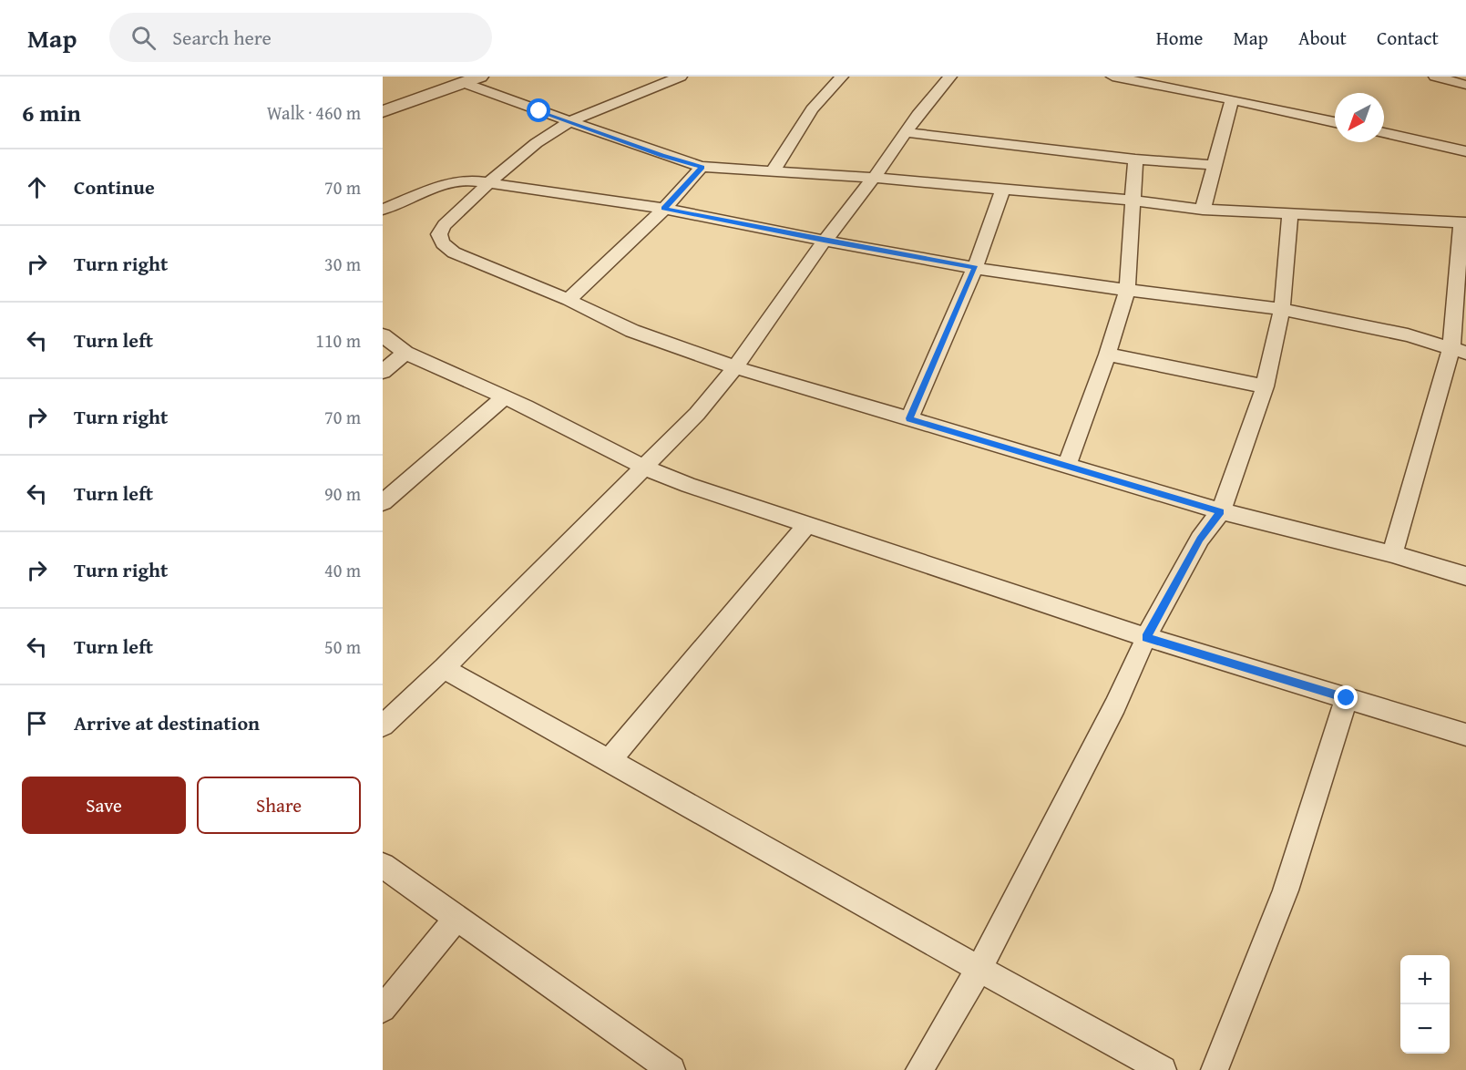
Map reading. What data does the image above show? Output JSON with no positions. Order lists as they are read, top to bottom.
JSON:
{
  "north": "bottom left",
  "page": {
    "header": "Map",
    "search": "Search here",
    "nav": [
      "Home",
      "Map",
      "About",
      "Contact"
    ],
    "heading": ["6 min", "Walk · 460 m"],
    "list": [
      ["Continue", "70 m"],
      ["Turn right", "30 m"],
      ["Turn left", "110 m"],
      ["Turn right", "70 m"],
      ["Turn left", "90 m"],
      ["Turn right", "40 m"],
      ["Turn left", "50 m"],
      "Arrive at destination"
    ],
    "buttons": ["Save", "Share"],
    "map_buttons": ["+", "−"]
  }
}
